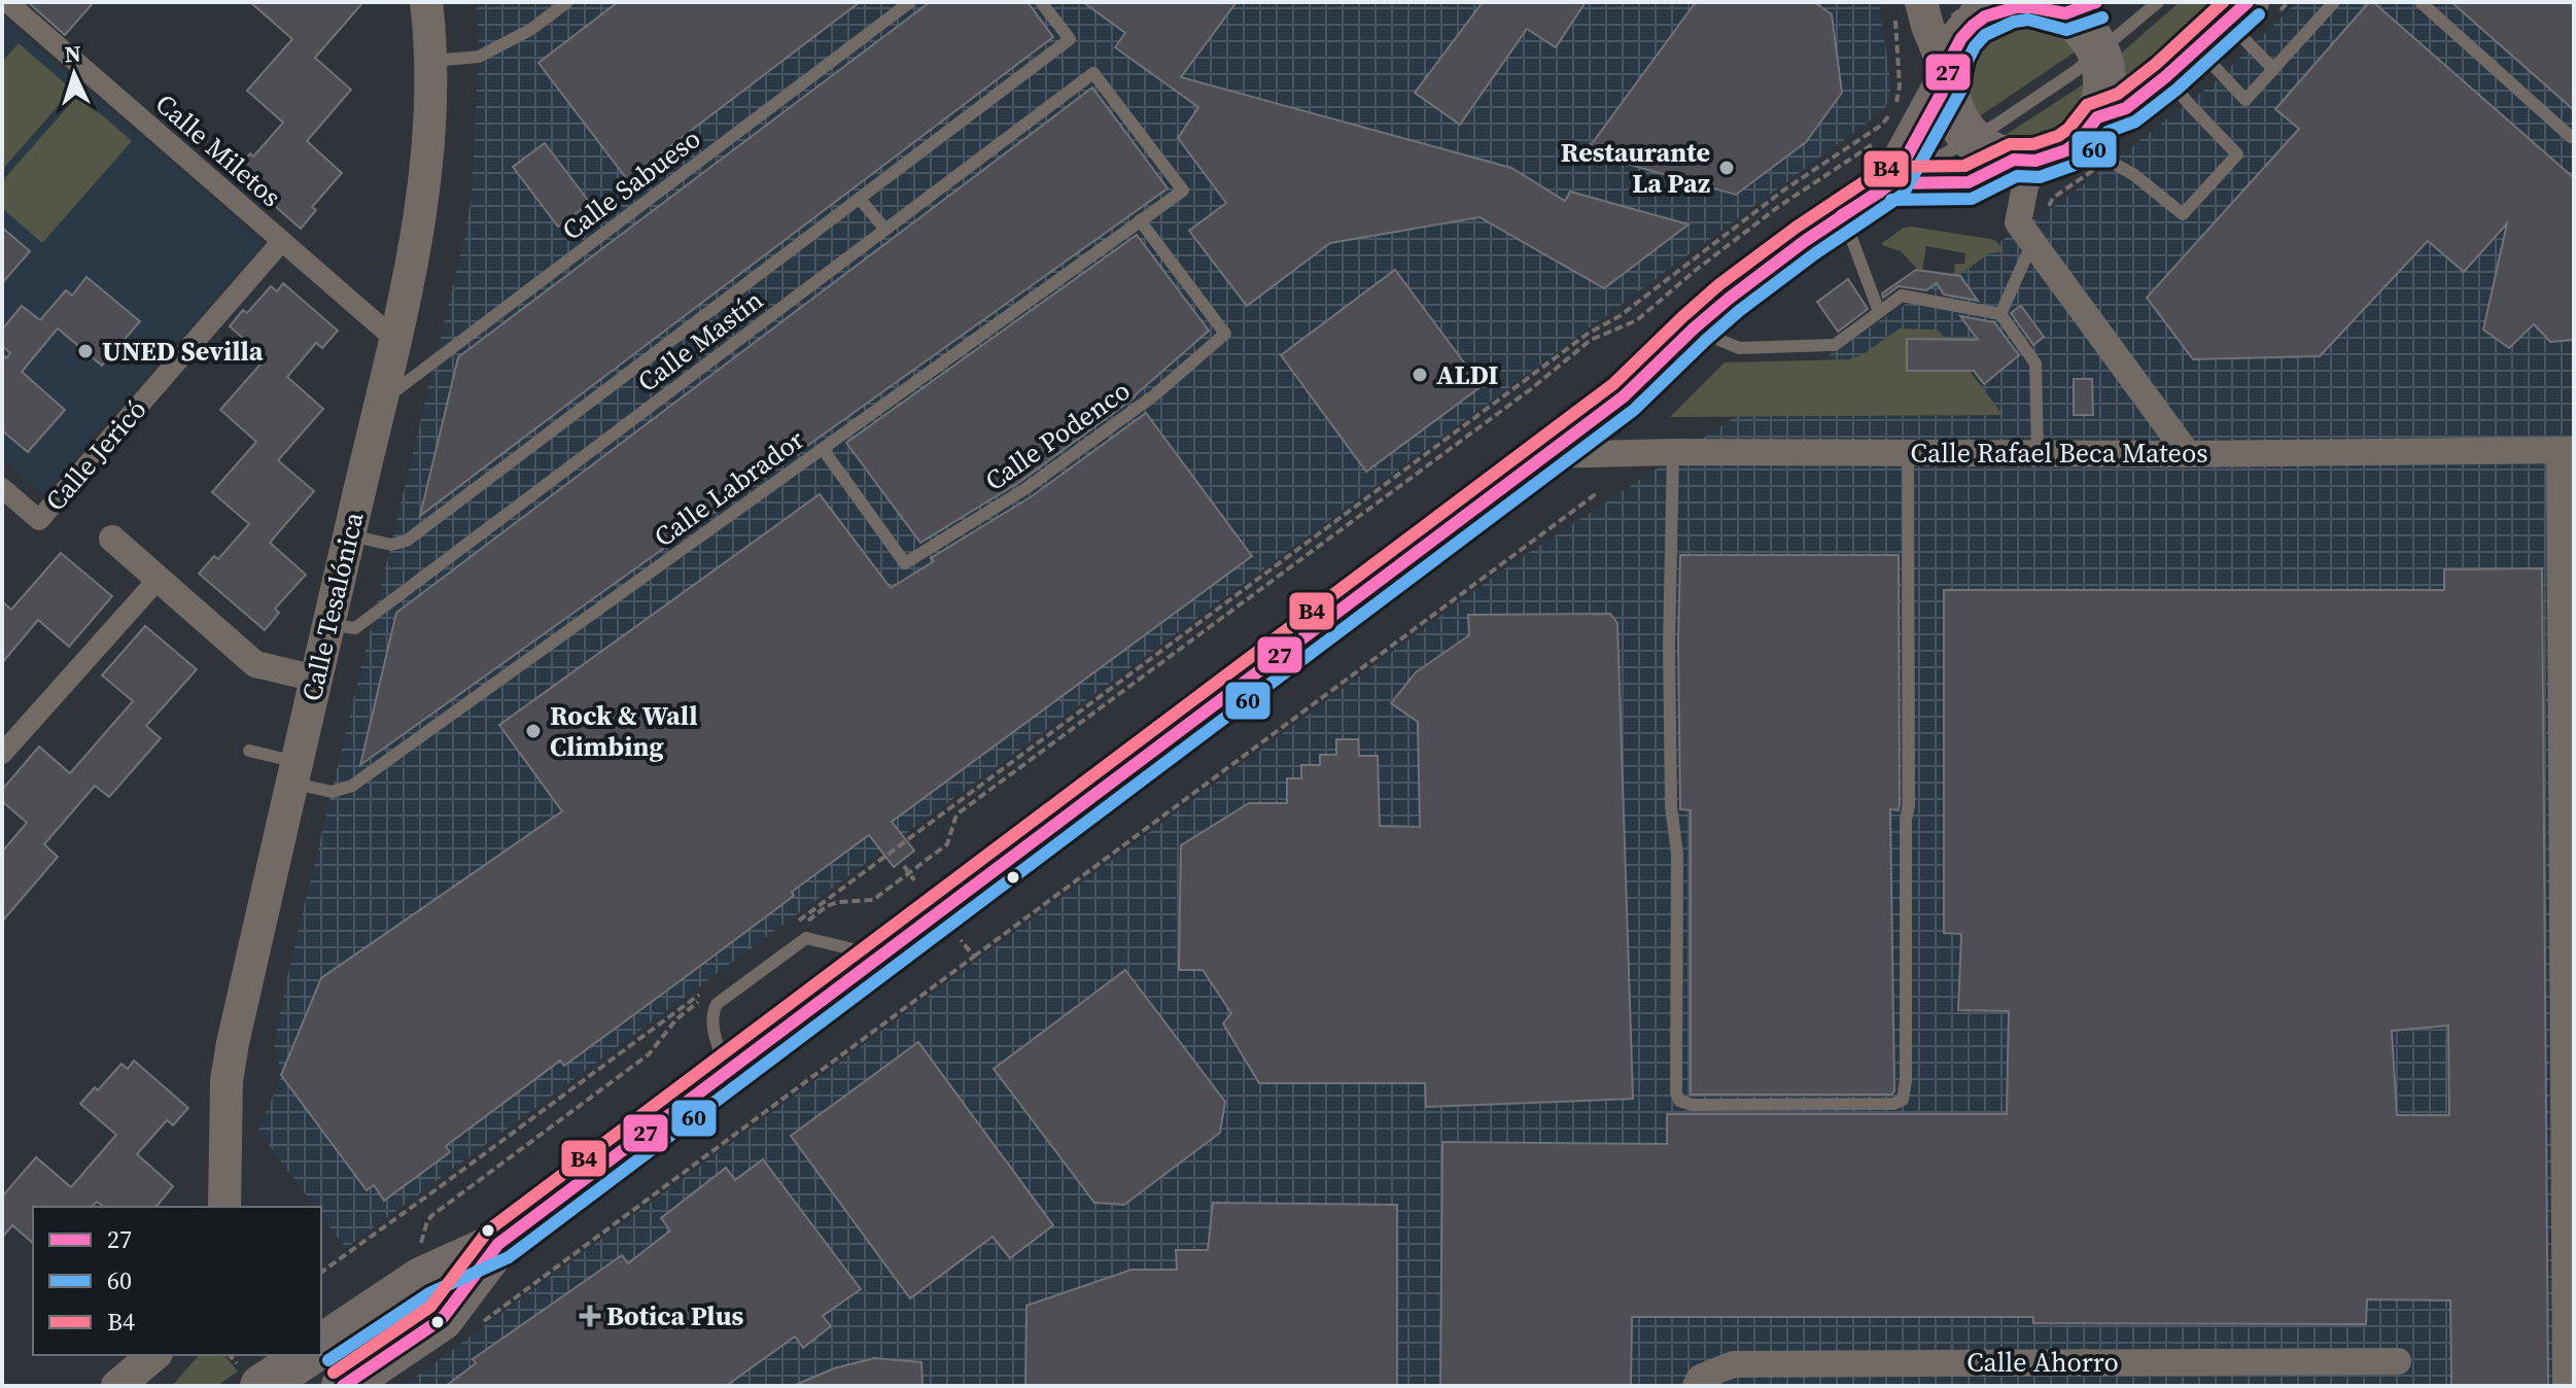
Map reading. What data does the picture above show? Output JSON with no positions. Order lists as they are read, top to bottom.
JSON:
{
  "streets": {
    "street": [
      "Calle Miletos",
      "Calle Rafael Beca Mateos",
      "Calle Jericó",
      "Calle Tesalónica",
      "Calle Ahorro"
    ],
    "lane": [
      "Calle Sabueso",
      "Calle Mastín",
      "Calle Podenco",
      "Calle Labrador"
    ]
  },
  "crossings": [
    ["Calle Miletos", "Calle Jericó"],
    ["Calle Miletos", "Calle Tesalónica"],
    ["Calle Sabueso", "Calle Tesalónica"],
    ["Calle Mastín", "Calle Labrador"],
    ["Calle Mastín", "Calle Tesalónica"],
    ["Calle Podenco", "Calle Labrador"],
    ["Calle Labrador", "Calle Tesalónica"]
  ],
  "places": {
    "other": [
      "Restaurante La Paz",
      "UNED Sevilla",
      "ALDI",
      "Rock & Wall Climbing"
    ],
    "health": ["Botica Plus"]
  },
  "lines": ["transit line 27", "transit line B4", "transit line 60"],
  "legend": ["27", "60", "B4"],
  "north": "top"
}
